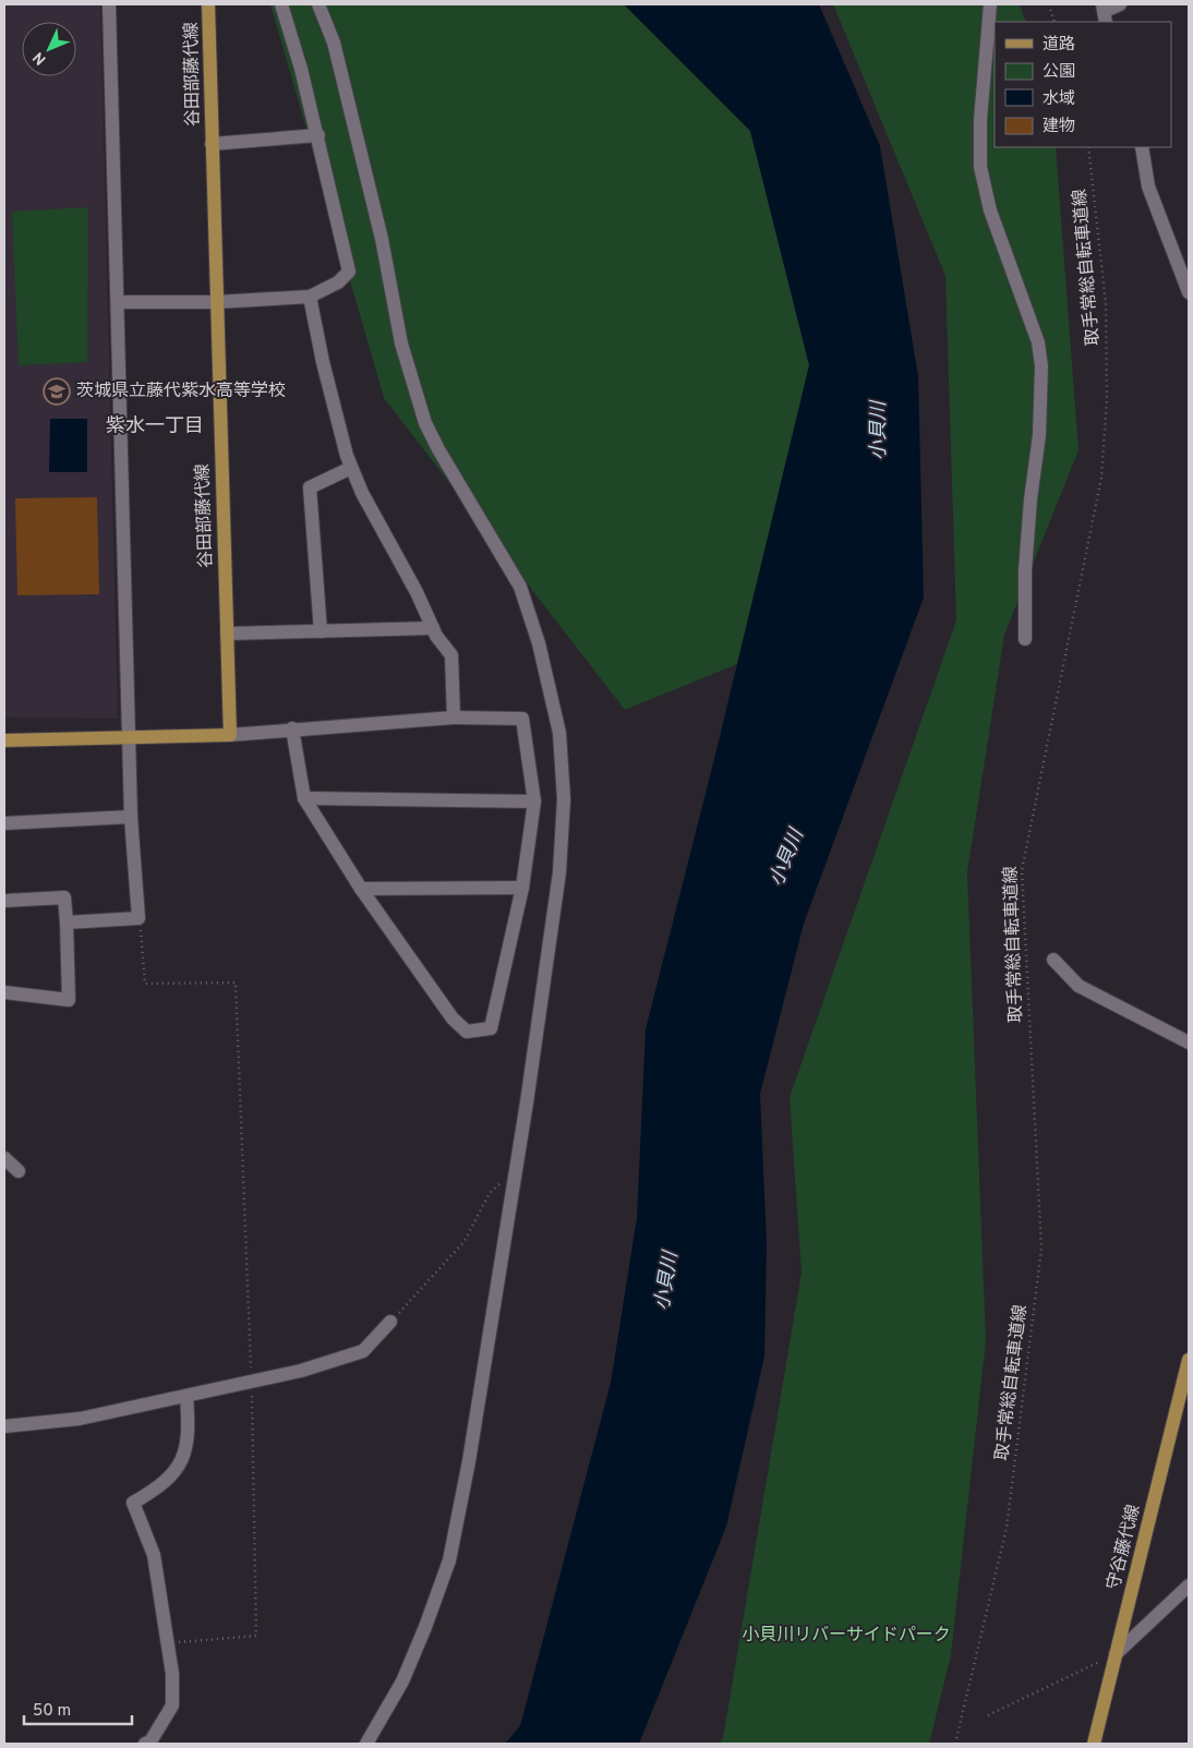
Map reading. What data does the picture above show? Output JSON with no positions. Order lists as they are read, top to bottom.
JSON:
{
  "streets": {
    "main road": ["谷田部藤代線", "守谷藤代線"],
    "path": ["取手常総自転車道線"]
  },
  "districts": ["紫水一丁目"],
  "water": ["小貝川"],
  "parks": ["小貝川リバーサイドパーク"],
  "places": {
    "school or university": ["茨城県立藤代紫水高等学校"]
  },
  "legend": [
    "道路",
    "公園",
    "水域",
    "建物"
  ],
  "scale_bar": "50 m",
  "north": "bottom left"
}
